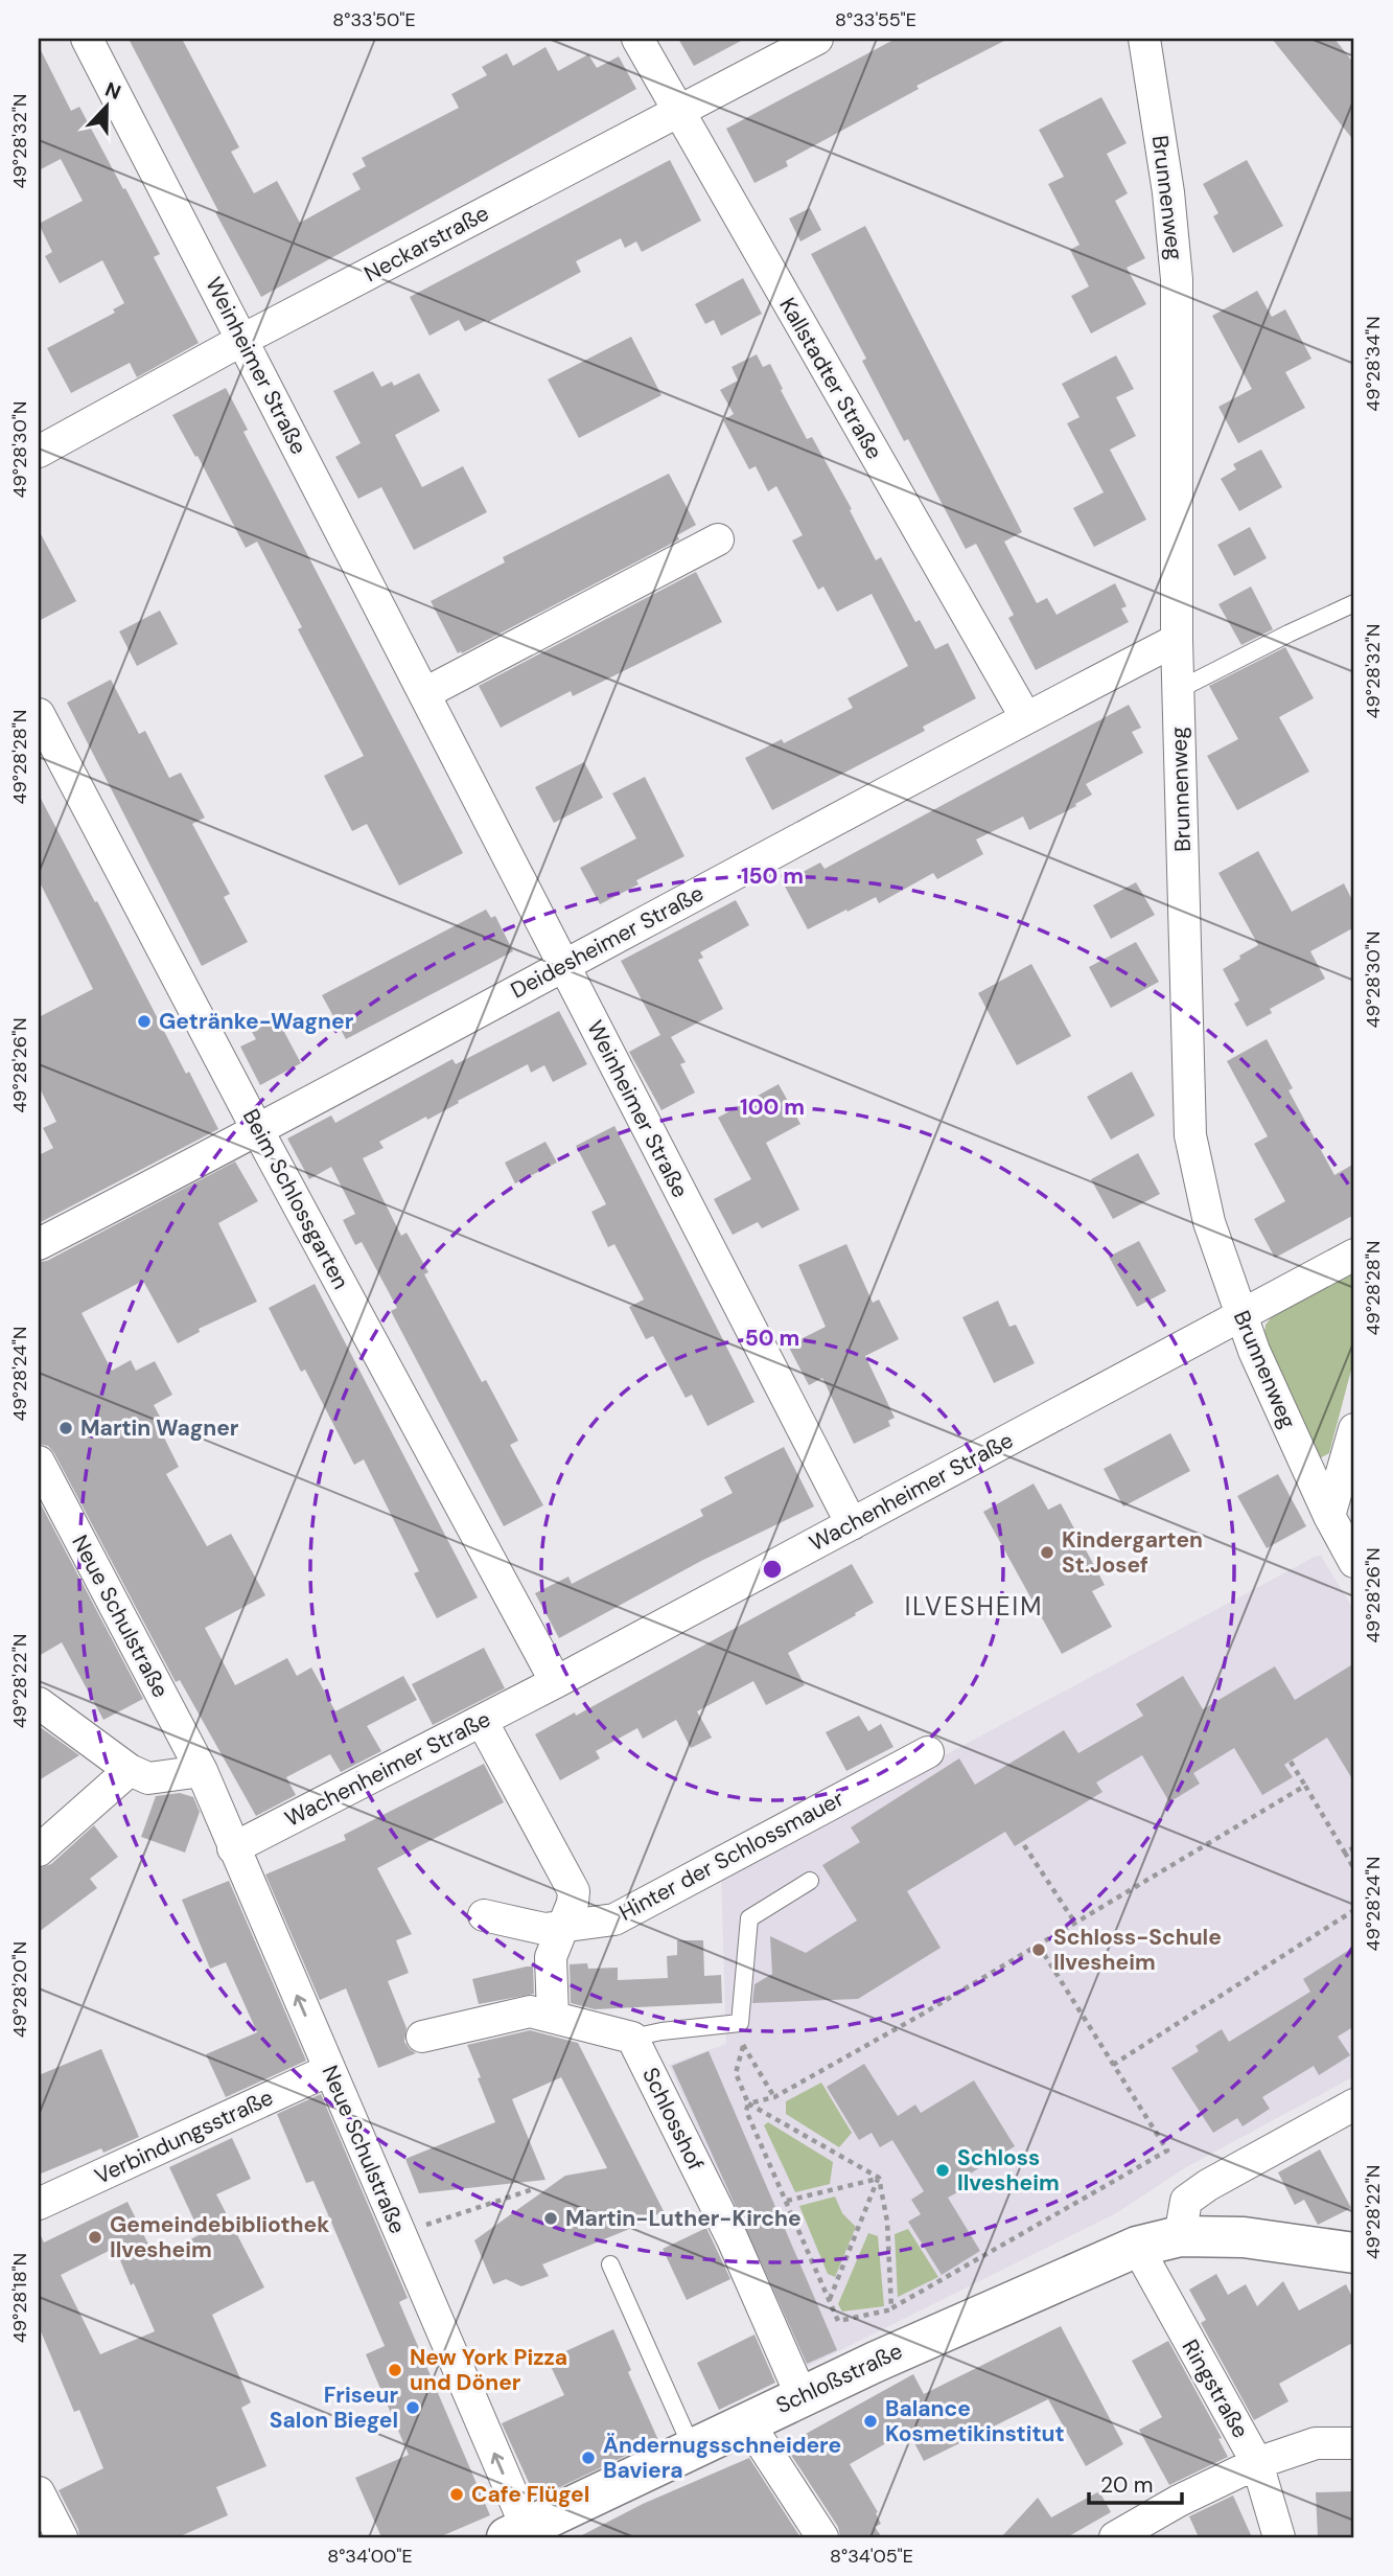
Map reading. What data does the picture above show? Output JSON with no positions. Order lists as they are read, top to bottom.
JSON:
{
  "streets": {
    "main road": ["Schloßstraße"],
    "street": [
      "Brunnenweg",
      "Neckarstraße",
      "Weinheimer Straße",
      "Kallstadter Straße",
      "Deidesheimer Straße",
      "Beim Schlossgarten",
      "Wachenheimer Straße",
      "Neue Schulstraße",
      "Hinter der Schlossmauer",
      "Schlosshof",
      "Verbindungsstraße",
      "Ringstraße"
    ]
  },
  "crossings": [
    ["Brunnenweg", "Deidesheimer Straße"],
    ["Brunnenweg", "Wachenheimer Straße"],
    ["Neckarstraße", "Weinheimer Straße"],
    ["Neckarstraße", "Kallstadter Straße"],
    ["Weinheimer Straße", "Deidesheimer Straße"],
    ["Weinheimer Straße", "Wachenheimer Straße"],
    ["Kallstadter Straße", "Deidesheimer Straße"],
    ["Deidesheimer Straße", "Beim Schlossgarten"],
    ["Beim Schlossgarten", "Wachenheimer Straße"],
    ["Wachenheimer Straße", "Neue Schulstraße"],
    ["Neue Schulstraße", "Verbindungsstraße"],
    ["Neue Schulstraße", "Schloßstraße"],
    ["Schlosshof", "Schloßstraße"],
    ["Schloßstraße", "Ringstraße"]
  ],
  "one_way": ["Neue Schulstraße"],
  "districts": ["ILVESHEIM"],
  "places": [
    "Getränke-Wagner",
    "Martin Wagner",
    "Kindergarten St.Josef",
    "Schloss-Schule Ilvesheim",
    "Schloss Ilvesheim",
    "Martin-Luther-Kirche",
    "Gemeindebibliothek Ilvesheim",
    "New York Pizza und Döner",
    "Friseur Salon Biegel",
    "Balance Kosmetikinstitut",
    "Ändernugsschneidere Baviera",
    "Cafe Flügel"
  ],
  "scale_bar": "20 m",
  "north": "top",
  "coordinates": [
    "8°33'50\"E",
    "8°33'55\"E",
    "49°28'32\"N",
    "49°28'34\"N",
    "49°28'30\"N",
    "49°28'28\"N",
    "49°28'26\"N",
    "49°28'24\"N",
    "49°28'22\"N",
    "49°28'20\"N",
    "49°28'18\"N",
    "8°34'00\"E",
    "8°34'05\"E"
  ],
  "rings": ["150 m", "100 m", "50 m"]
}
